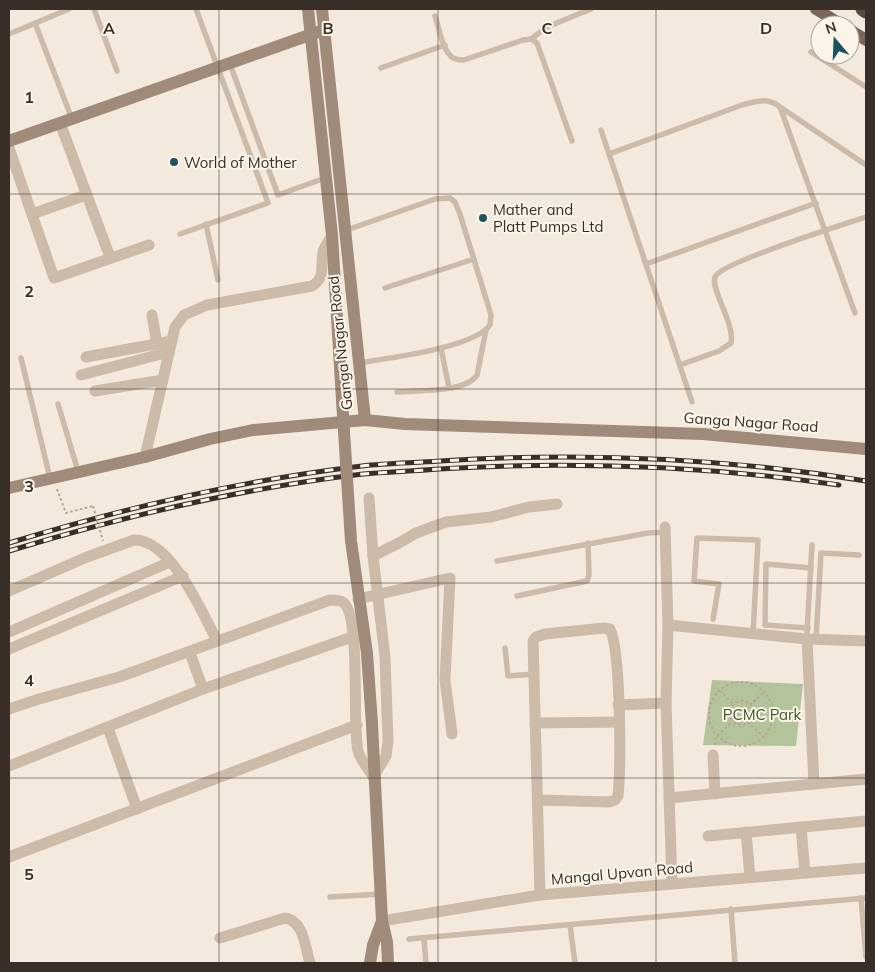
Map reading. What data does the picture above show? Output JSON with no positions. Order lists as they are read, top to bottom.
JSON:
{
  "streets": {
    "street": ["Ganga Nagar Road", "Mangal Upvan Road"]
  },
  "parks": ["PCMC Park"],
  "places": ["World of Mother", "Mather and Platt Pumps Ltd"],
  "north": "top",
  "grid": {
    "columns": [
      "A",
      "B",
      "C",
      "D"
    ],
    "rows": [
      "1",
      "2",
      "3",
      "4",
      "5"
    ]
  }
}
